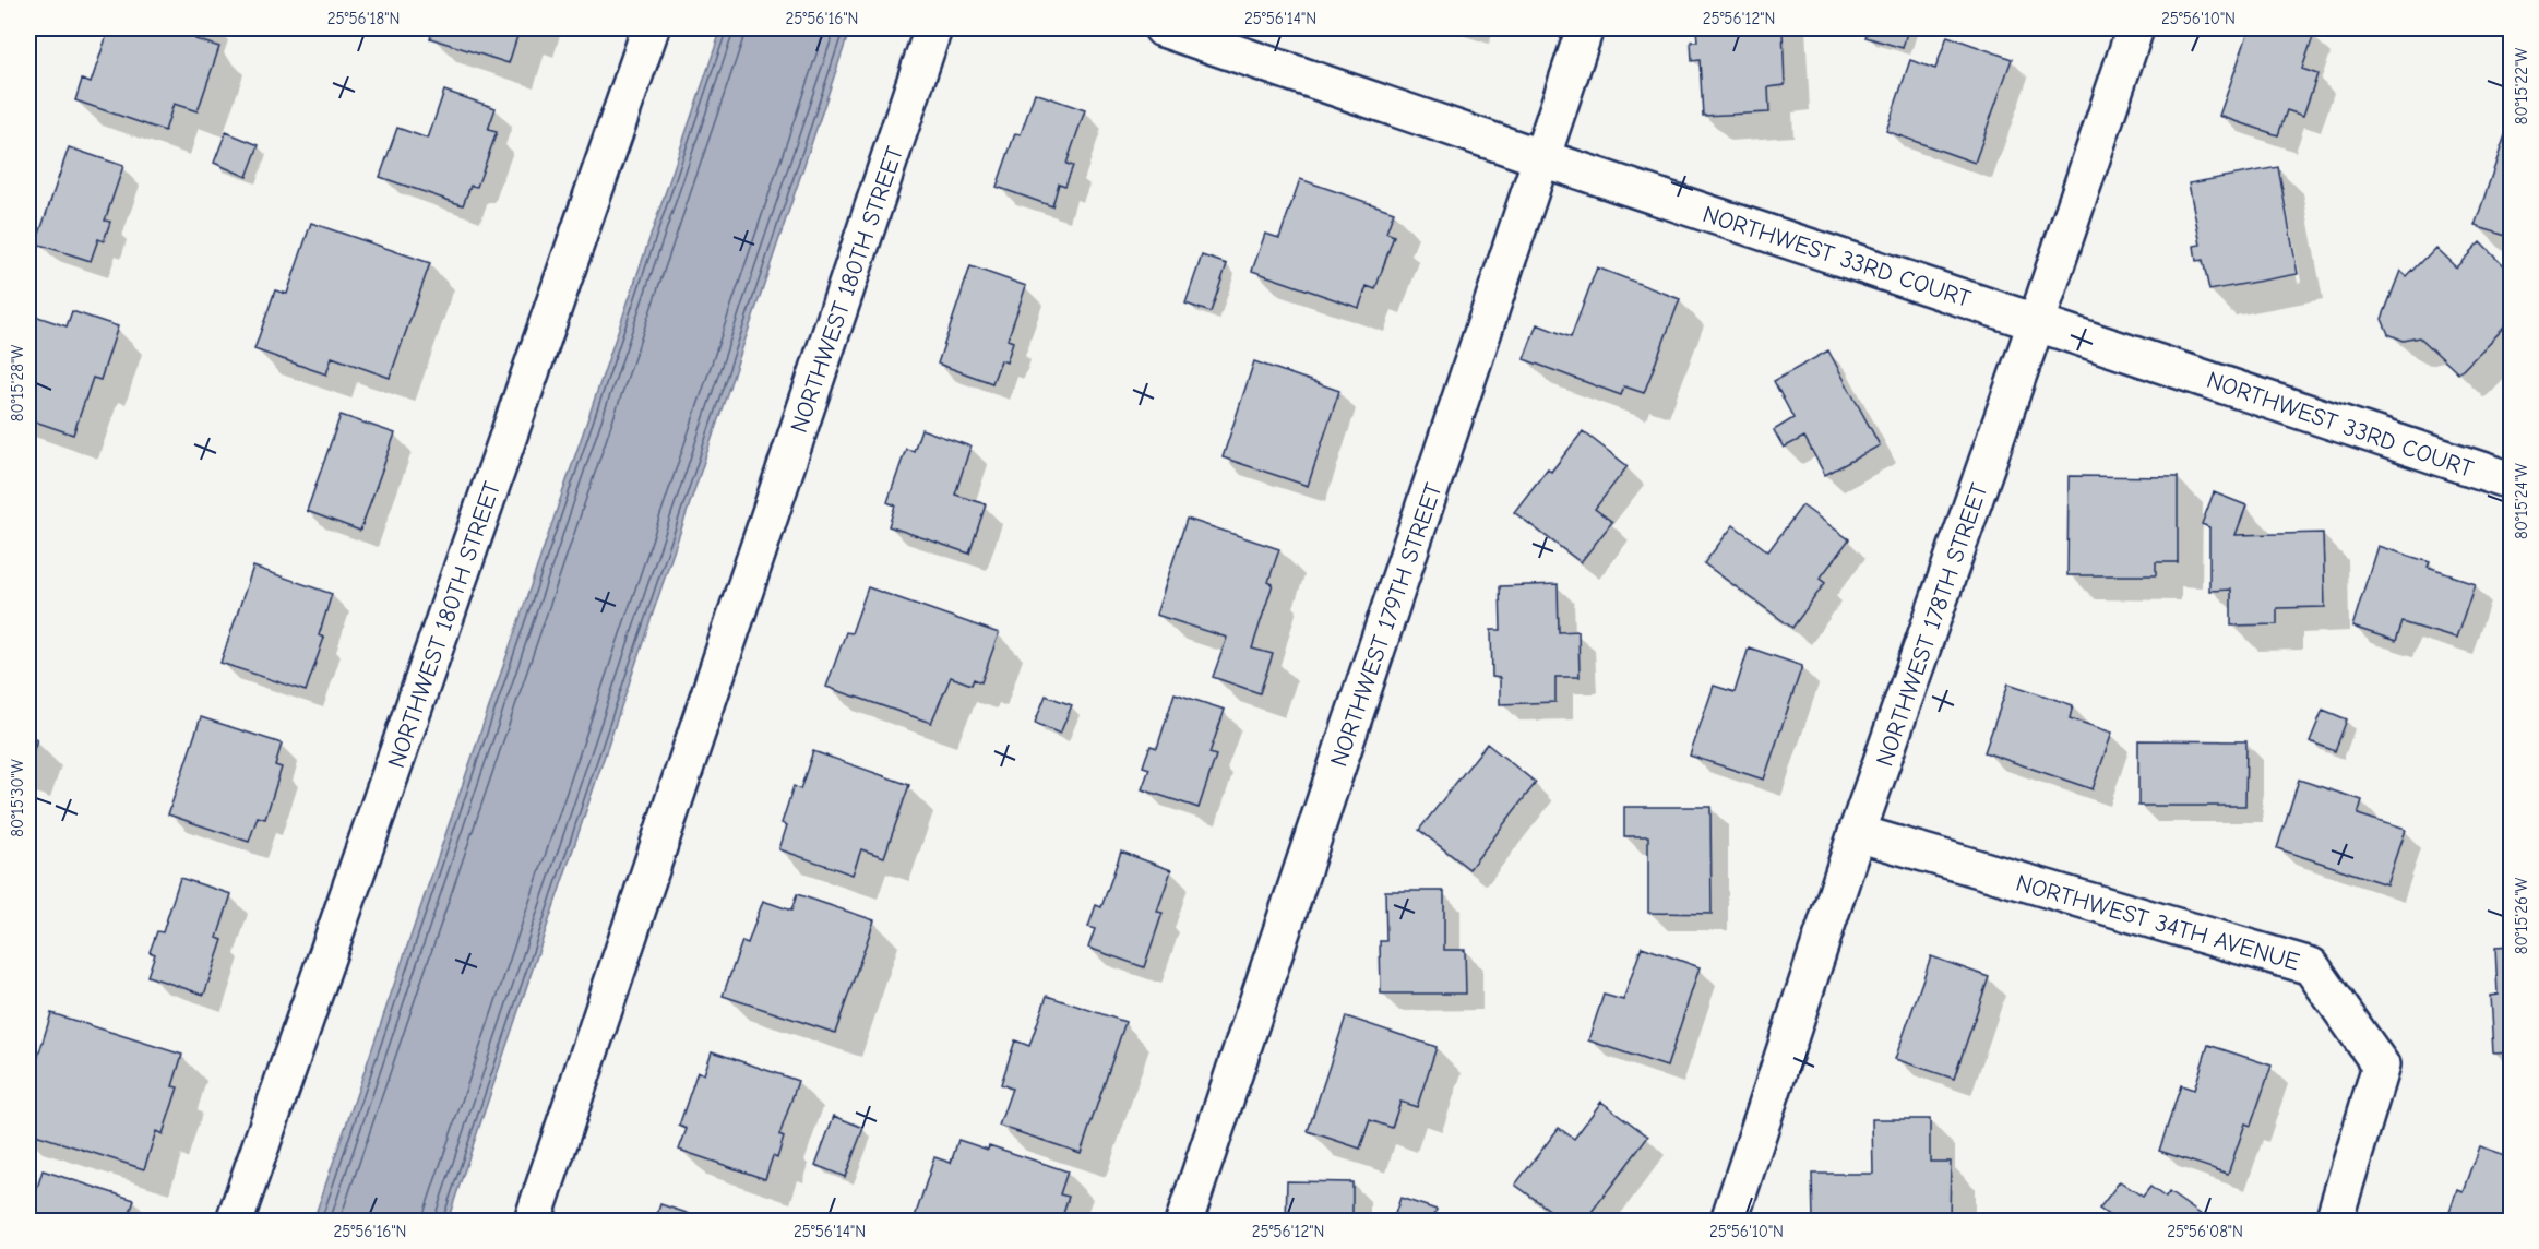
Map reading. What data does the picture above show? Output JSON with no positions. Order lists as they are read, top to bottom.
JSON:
{
  "streets": {
    "street": [
      "NORTHWEST 33RD COURT",
      "NORTHWEST 180TH STREET",
      "NORTHWEST 179TH STREET",
      "NORTHWEST 178TH STREET",
      "NORTHWEST 34TH AVENUE"
    ]
  },
  "crossings": [
    ["NORTHWEST 33RD COURT", "NORTHWEST 179TH STREET"],
    ["NORTHWEST 33RD COURT", "NORTHWEST 178TH STREET"],
    ["NORTHWEST 178TH STREET", "NORTHWEST 34TH AVENUE"]
  ],
  "coordinates": [
    "25°56'18\"N",
    "25°56'16\"N",
    "25°56'14\"N",
    "25°56'12\"N",
    "25°56'10\"N",
    "80°15'22\"W",
    "80°15'28\"W",
    "80°15'24\"W",
    "80°15'30\"W",
    "80°15'26\"W",
    "25°56'08\"N"
  ]
}
